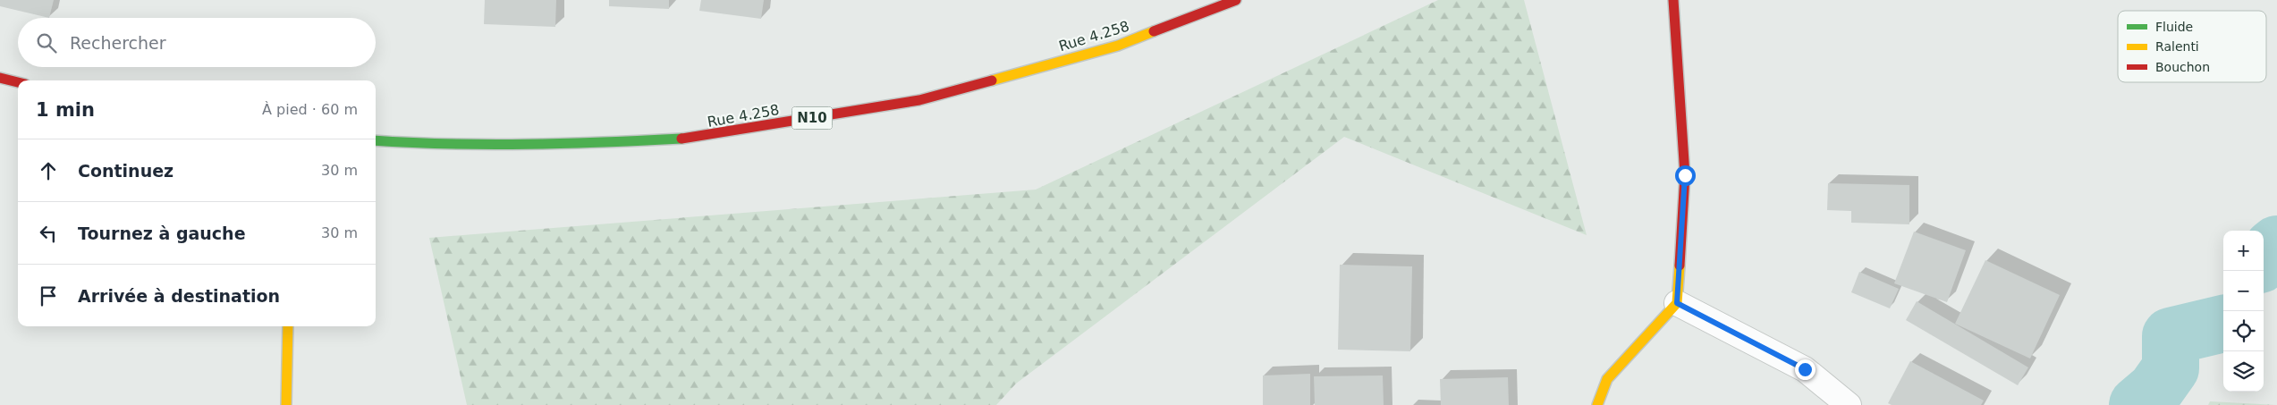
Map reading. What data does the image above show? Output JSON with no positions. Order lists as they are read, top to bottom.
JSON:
{
  "streets": {
    "main road": ["Rue 4.258", "N10"]
  },
  "legend": ["Fluide", "Ralenti", "Bouchon"],
  "page": {
    "search": "Rechercher",
    "heading": ["1 min", "À pied · 60 m"],
    "list": [
      ["Continuez", "30 m"],
      ["Tournez à gauche", "30 m"],
      "Arrivée à destination"
    ],
    "map_buttons": ["+", "−"]
  }
}
